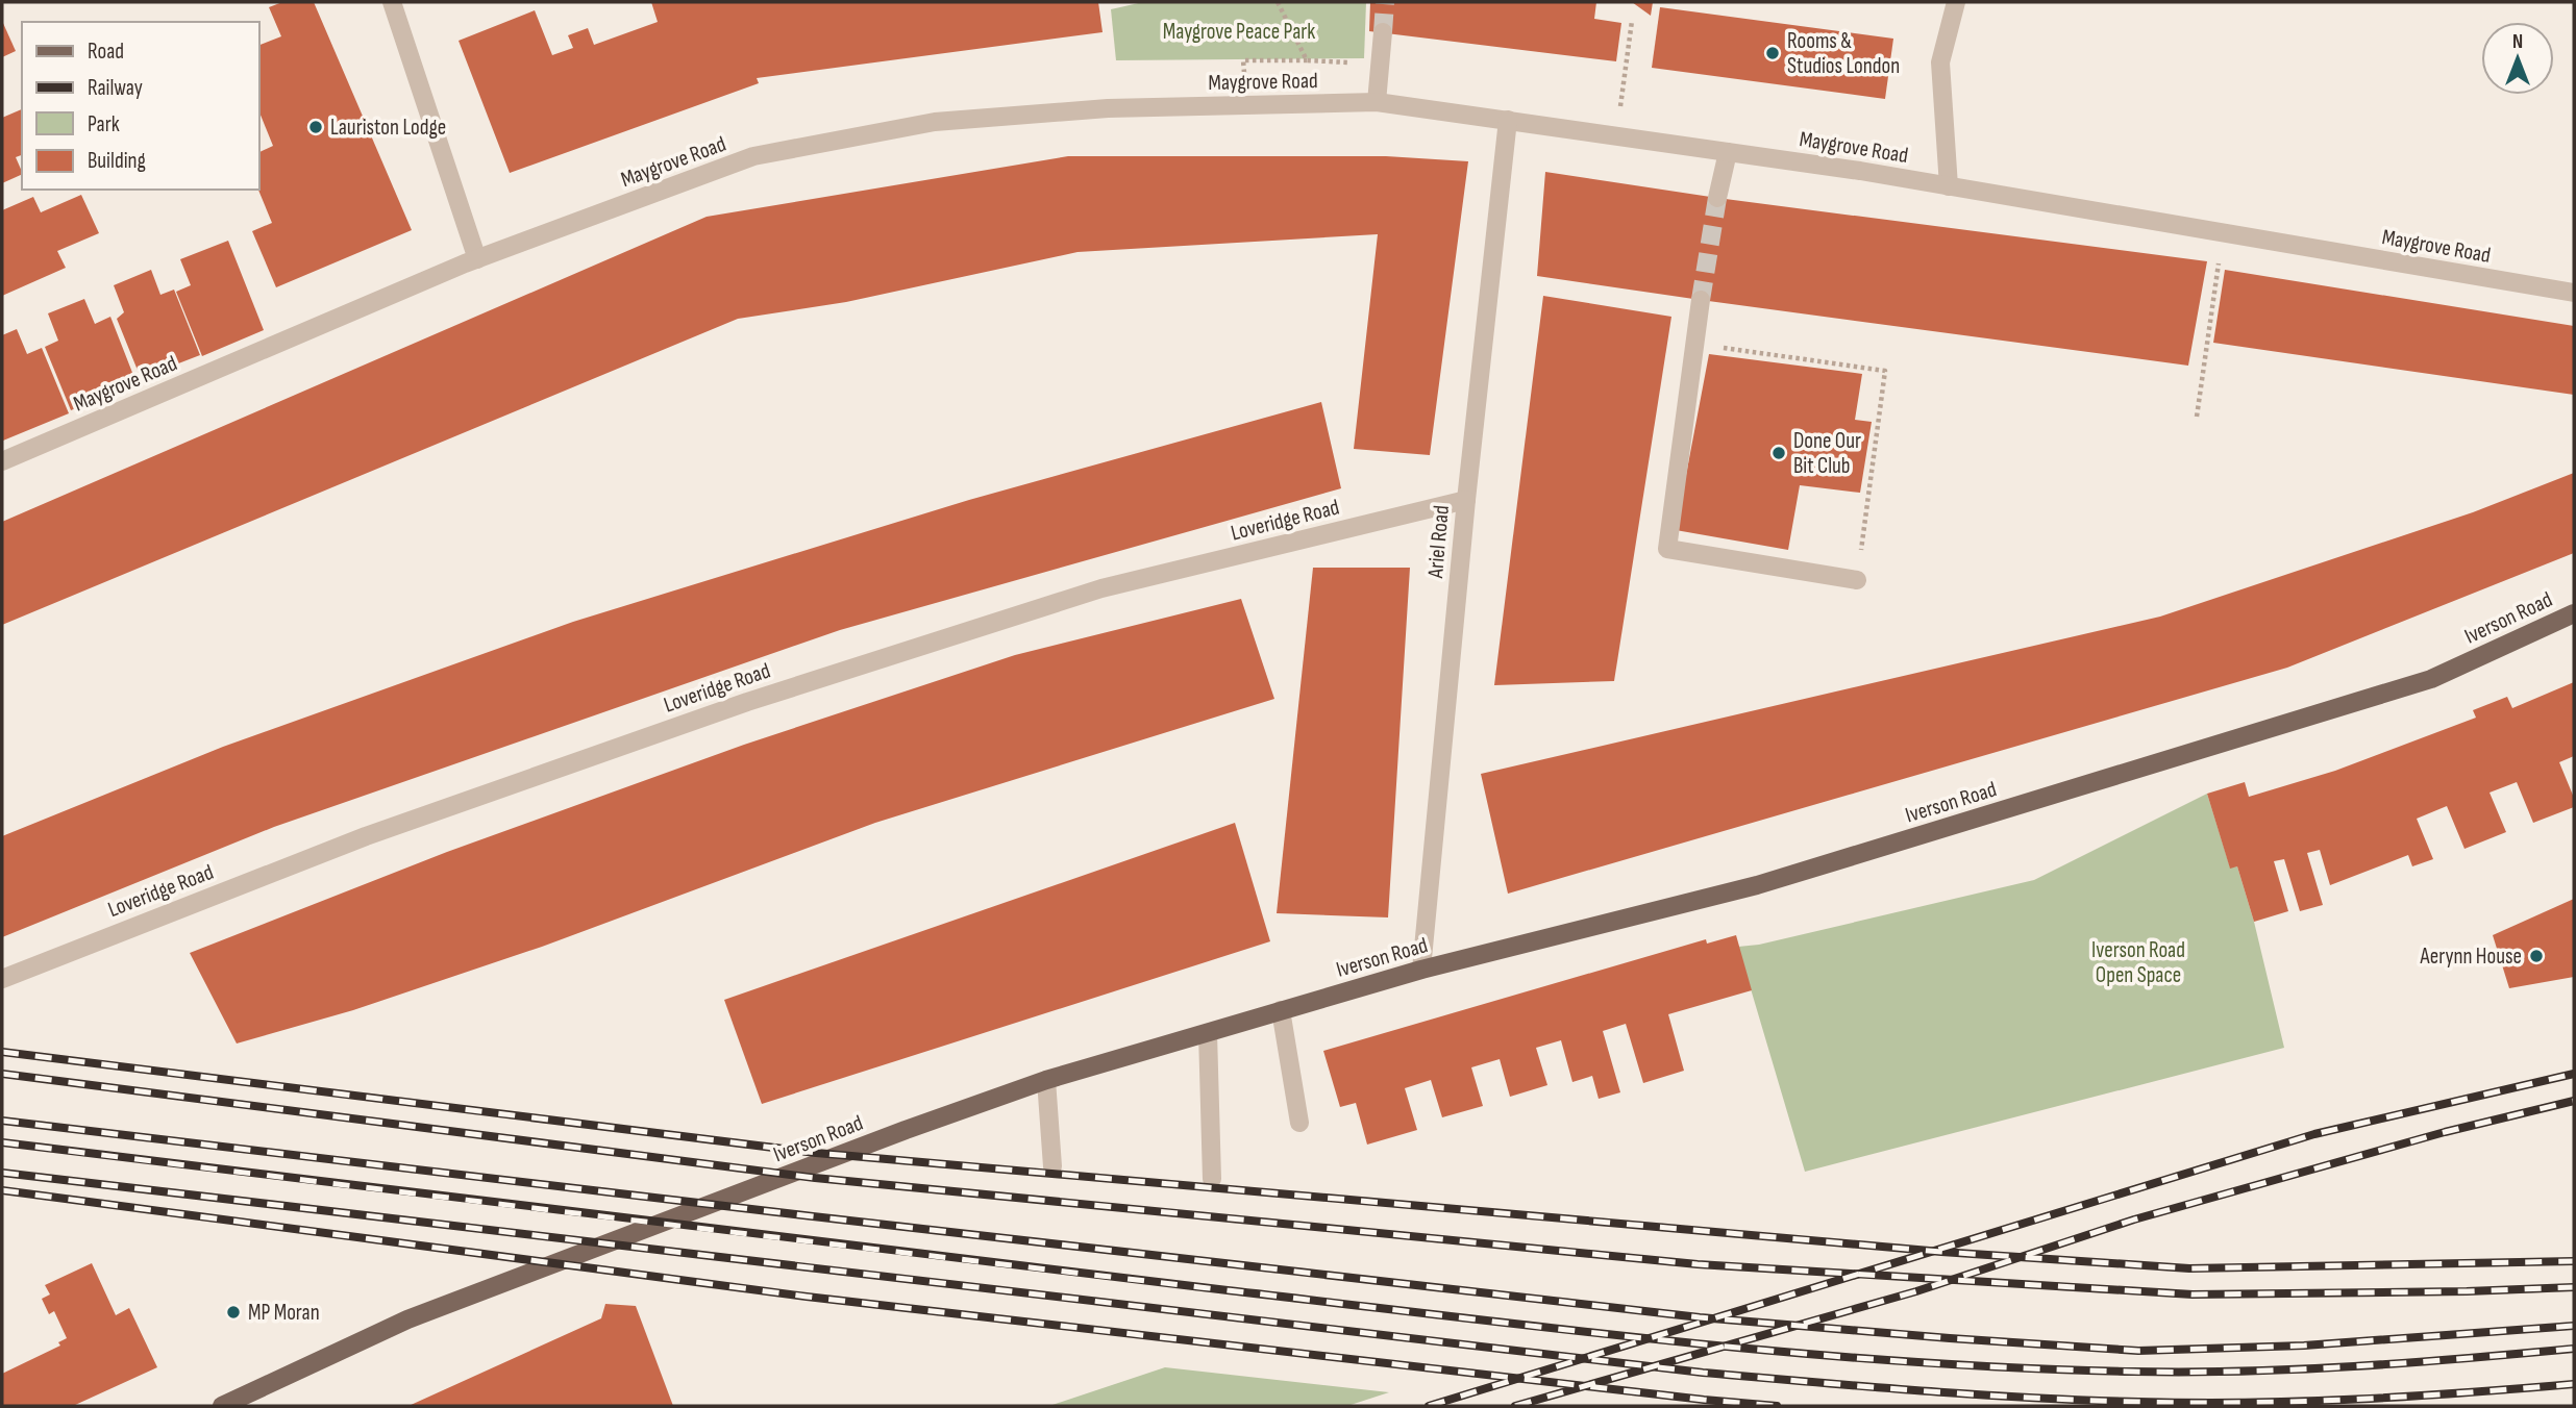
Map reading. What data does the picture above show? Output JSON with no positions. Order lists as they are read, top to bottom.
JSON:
{
  "streets": {
    "main road": ["Iverson Road"],
    "street": ["Maygrove Road", "Loveridge Road", "Ariel Road"]
  },
  "crossings": [
    ["Maygrove Road", "Ariel Road"],
    ["Loveridge Road", "Ariel Road"],
    ["Ariel Road", "Iverson Road"]
  ],
  "parks": ["Maygrove Peace Park", "Iverson Road Open Space"],
  "places": [
    "Rooms & Studios London",
    "Lauriston Lodge",
    "Done Our Bit Club",
    "Aerynn House",
    "MP Moran"
  ],
  "legend": [
    "Road",
    "Railway",
    "Park",
    "Building"
  ],
  "north": "top"
}
